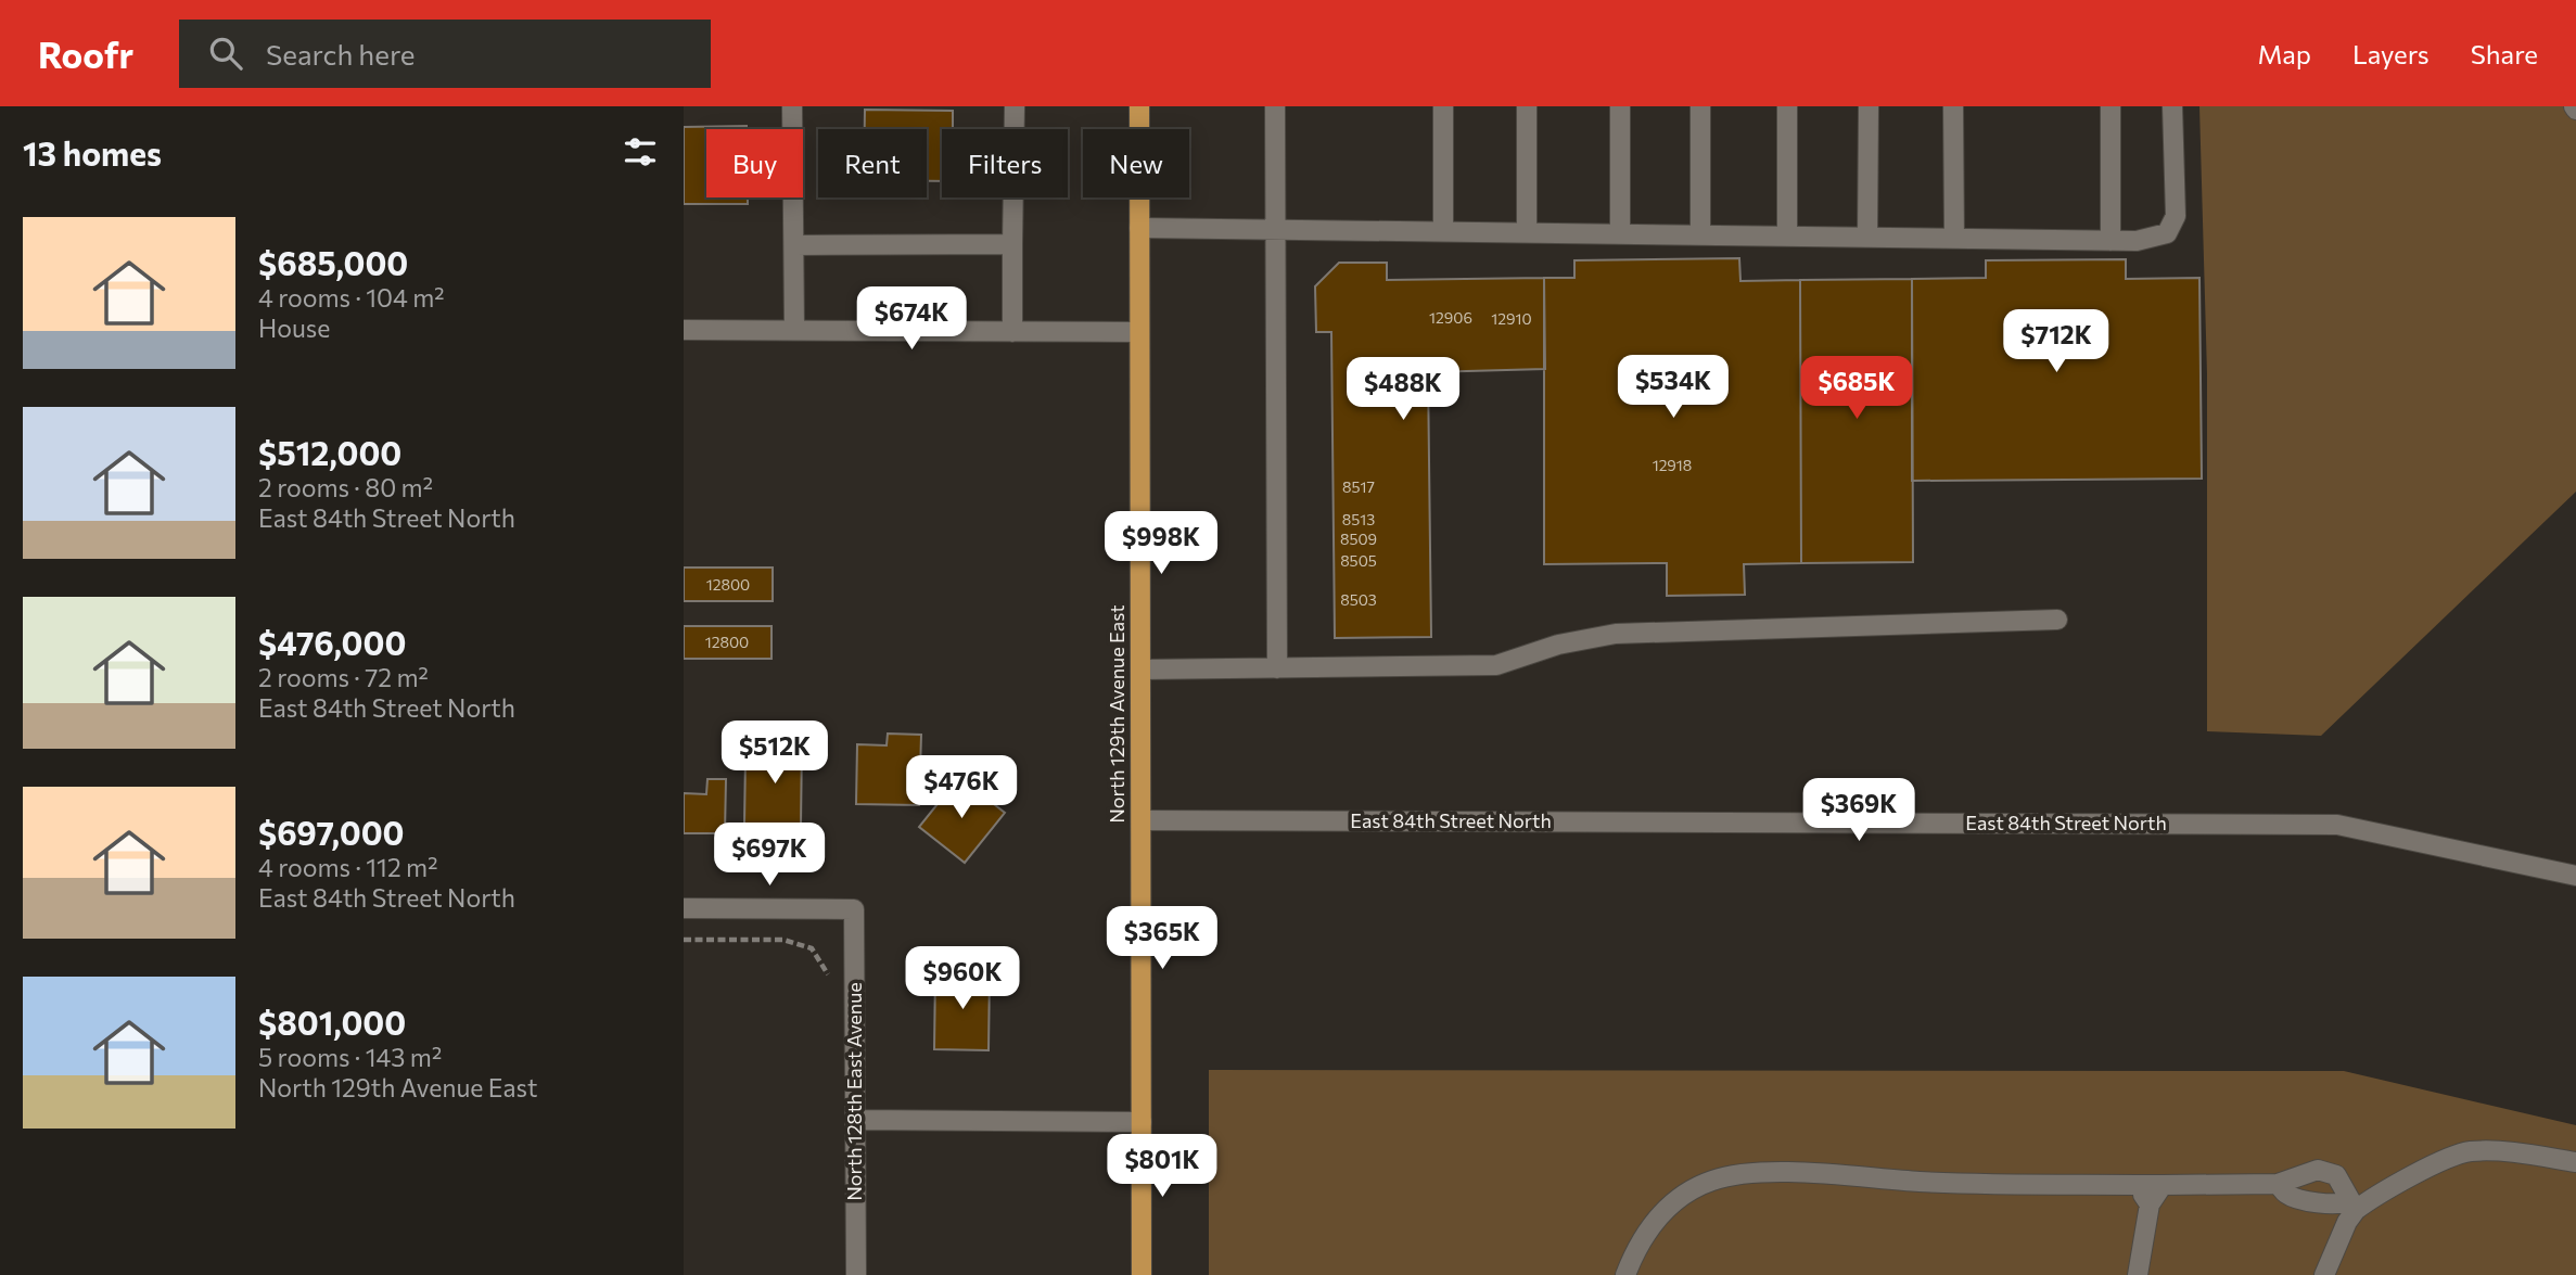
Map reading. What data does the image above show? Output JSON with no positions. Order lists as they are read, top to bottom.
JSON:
{
  "streets": {
    "main road": ["North 129th Avenue East"],
    "street": ["East 84th Street North", "North 128th East Avenue"]
  },
  "crossings": [
    ["North 129th Avenue East", "East 84th Street North"]
  ],
  "house_numbers": [
    "12906",
    "12910",
    "12918",
    "8517",
    "8513",
    "8509",
    "8505",
    "12800",
    "8503",
    "12800"
  ],
  "page": {
    "header": "Roofr",
    "search": "Search here",
    "nav": ["Map", "Layers", "Share"],
    "heading": "13 homes",
    "chip": [
      "Buy",
      "Rent",
      "Filters",
      "New"
    ],
    "list": [
      {
        "name": "$685,000",
        "note": "4 rooms · 104 m² · House"
      },
      {
        "name": "$512,000",
        "note": "2 rooms · 80 m² · East 84th Street North"
      },
      {
        "name": "$476,000",
        "note": "2 rooms · 72 m² · East 84th Street North"
      },
      {
        "name": "$697,000",
        "note": "4 rooms · 112 m² · East 84th Street North"
      },
      {
        "name": "$801,000",
        "note": "5 rooms · 143 m² · North 129th Avenue East"
      }
    ],
    "price": [
      "$674K",
      "$712K",
      "$534K",
      "$685K",
      "$488K",
      "$998K",
      "$512K",
      "$476K",
      "$369K",
      "$697K",
      "$365K",
      "$960K",
      "$801K"
    ]
  }
}
